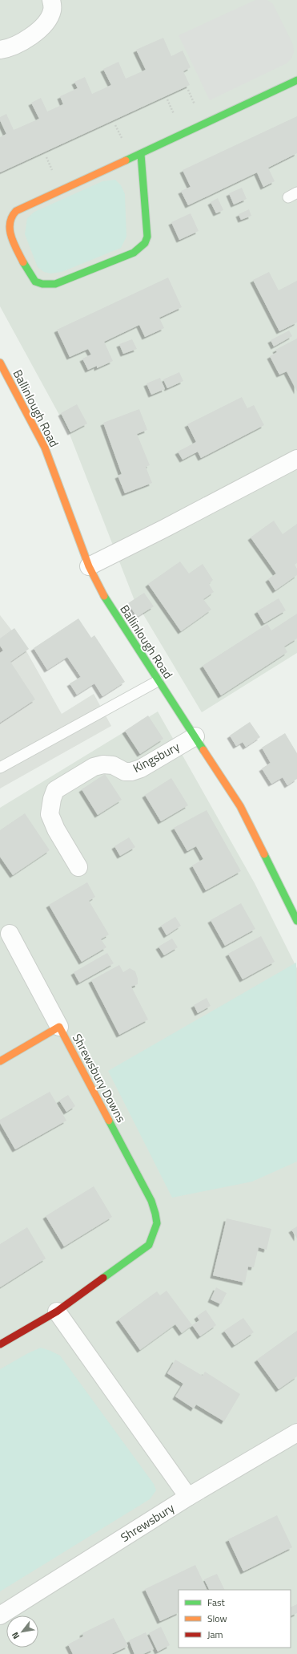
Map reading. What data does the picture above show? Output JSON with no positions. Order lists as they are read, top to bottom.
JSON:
{
  "streets": {
    "street": [
      "Ballinlough Road",
      "Kingsbury",
      "Shrewsbury Downs",
      "Shrewsbury"
    ]
  },
  "crossings": [
    ["Ballinlough Road", "Kingsbury"]
  ],
  "legend": ["Fast", "Slow", "Jam"],
  "north": "bottom left"
}
